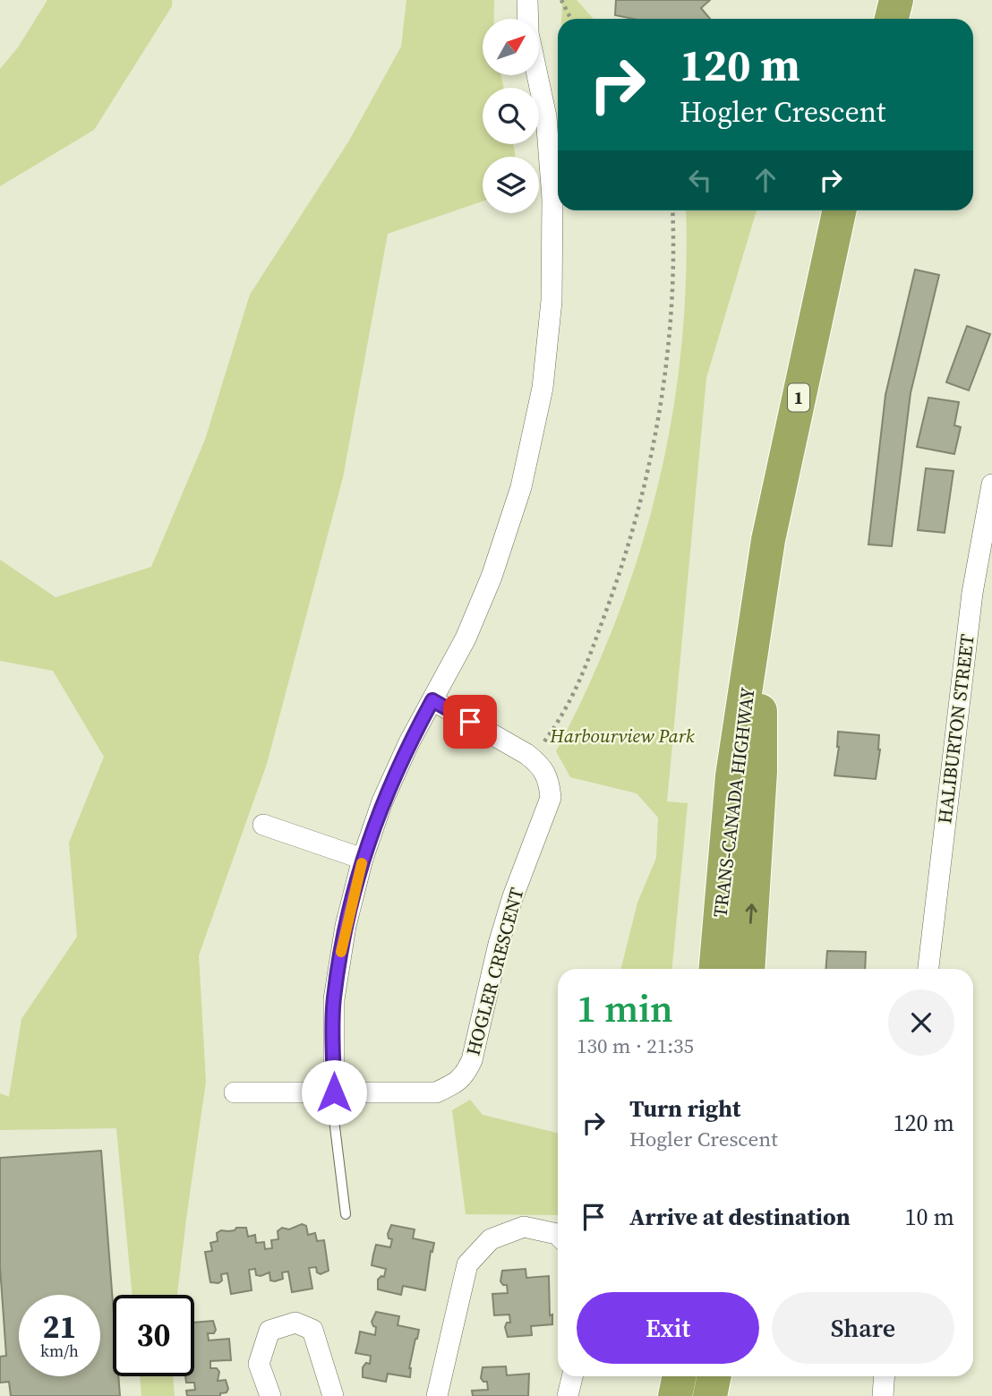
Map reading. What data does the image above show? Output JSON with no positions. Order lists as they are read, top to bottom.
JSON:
{
  "streets": {
    "highway": ["1", "TRANS-CANADA HIGHWAY"],
    "street": ["HALIBURTON STREET", "HOGLER CRESCENT"]
  },
  "parks": ["Harbourview Park"],
  "north": "top right",
  "page": {
    "turn": ["120 m", "Hogler Crescent"],
    "heading": ["1 min", "130 m · 21:35"],
    "list": [
      {
        "name": "Turn right",
        "note": "Hogler Crescent",
        "value": "120 m"
      },
      {
        "name": "Arrive at destination",
        "value": "10 m"
      }
    ],
    "buttons": ["Exit", "Share"],
    "speed": "21 km/h",
    "limit": "30"
  }
}
